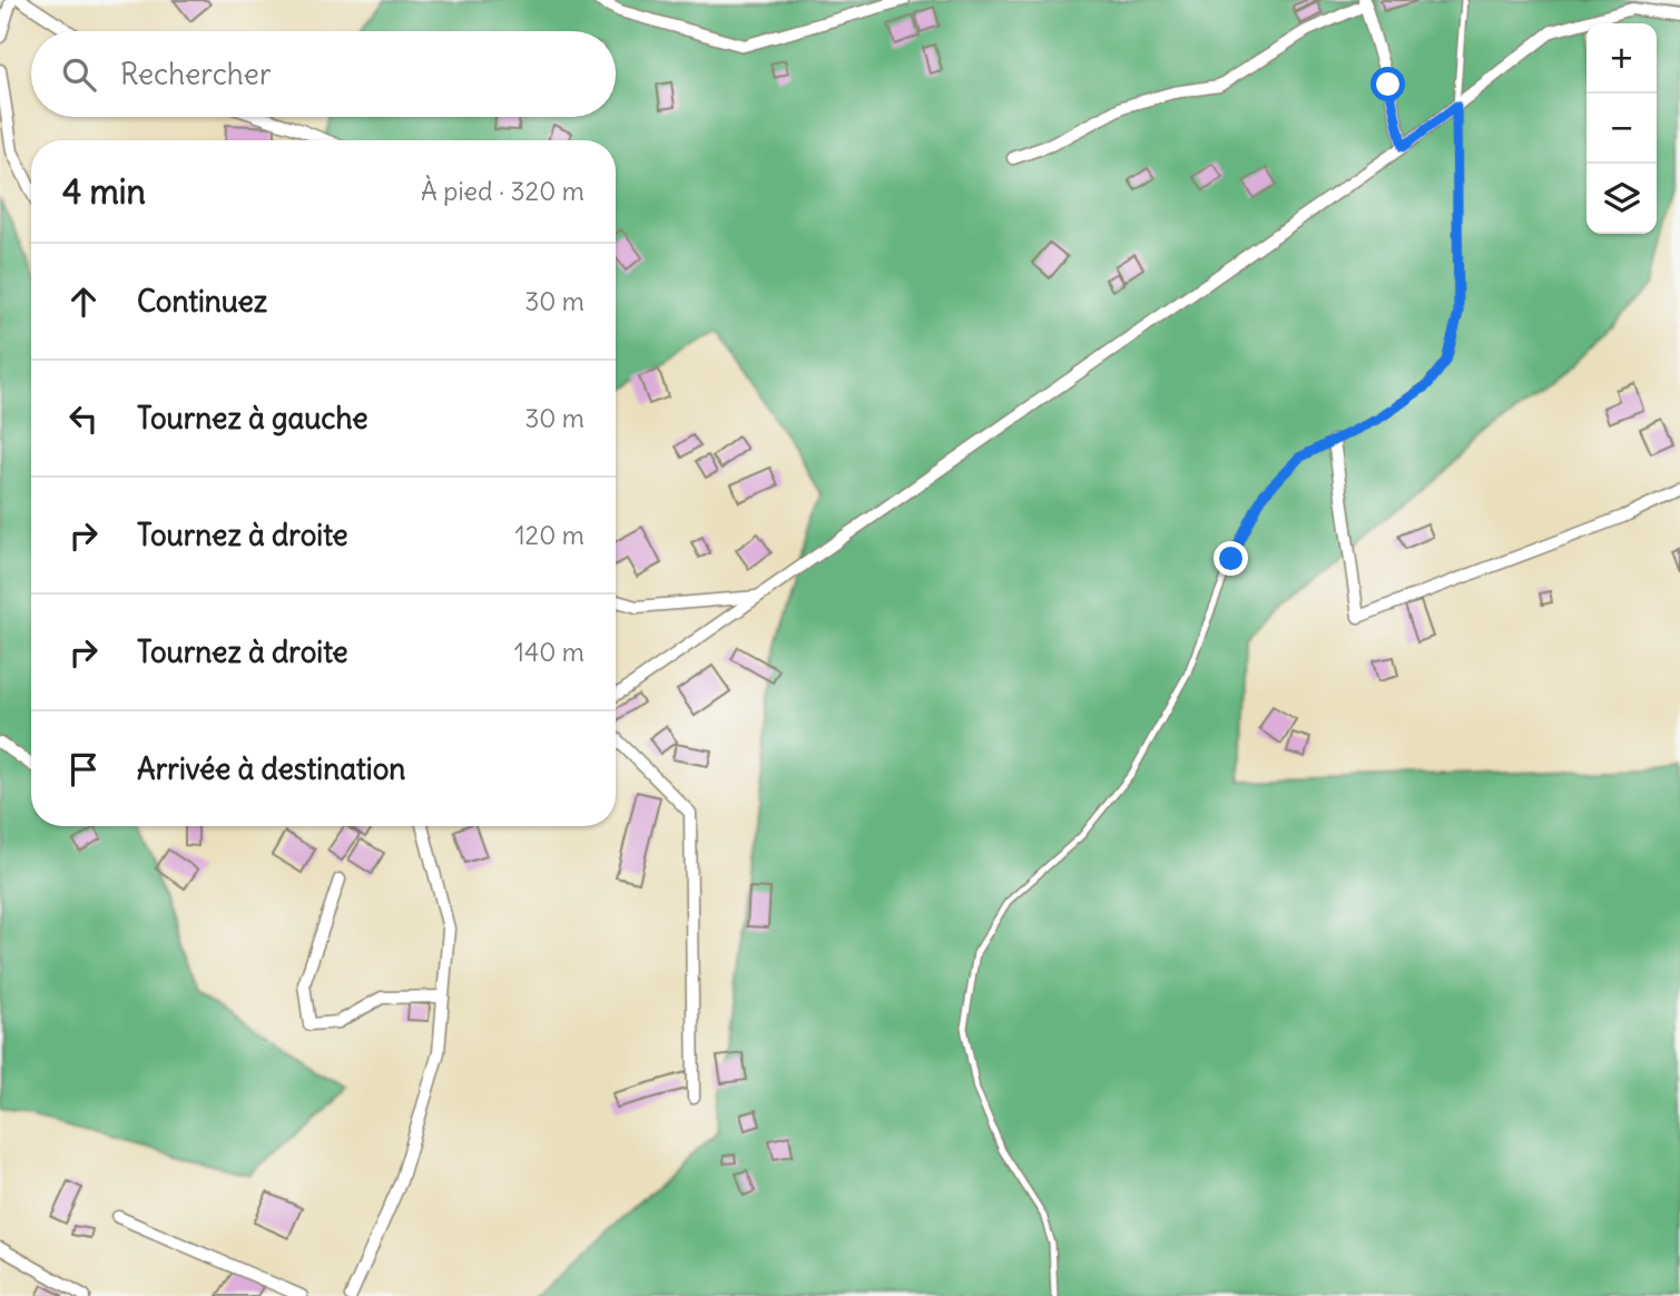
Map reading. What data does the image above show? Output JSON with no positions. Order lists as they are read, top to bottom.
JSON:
{
  "page": {
    "map_buttons": ["+", "−"],
    "search": "Rechercher",
    "heading": ["4 min", "À pied · 320 m"],
    "list": [
      ["Continuez", "30 m"],
      ["Tournez à gauche", "30 m"],
      ["Tournez à droite", "120 m"],
      ["Tournez à droite", "140 m"],
      "Arrivée à destination"
    ]
  }
}
